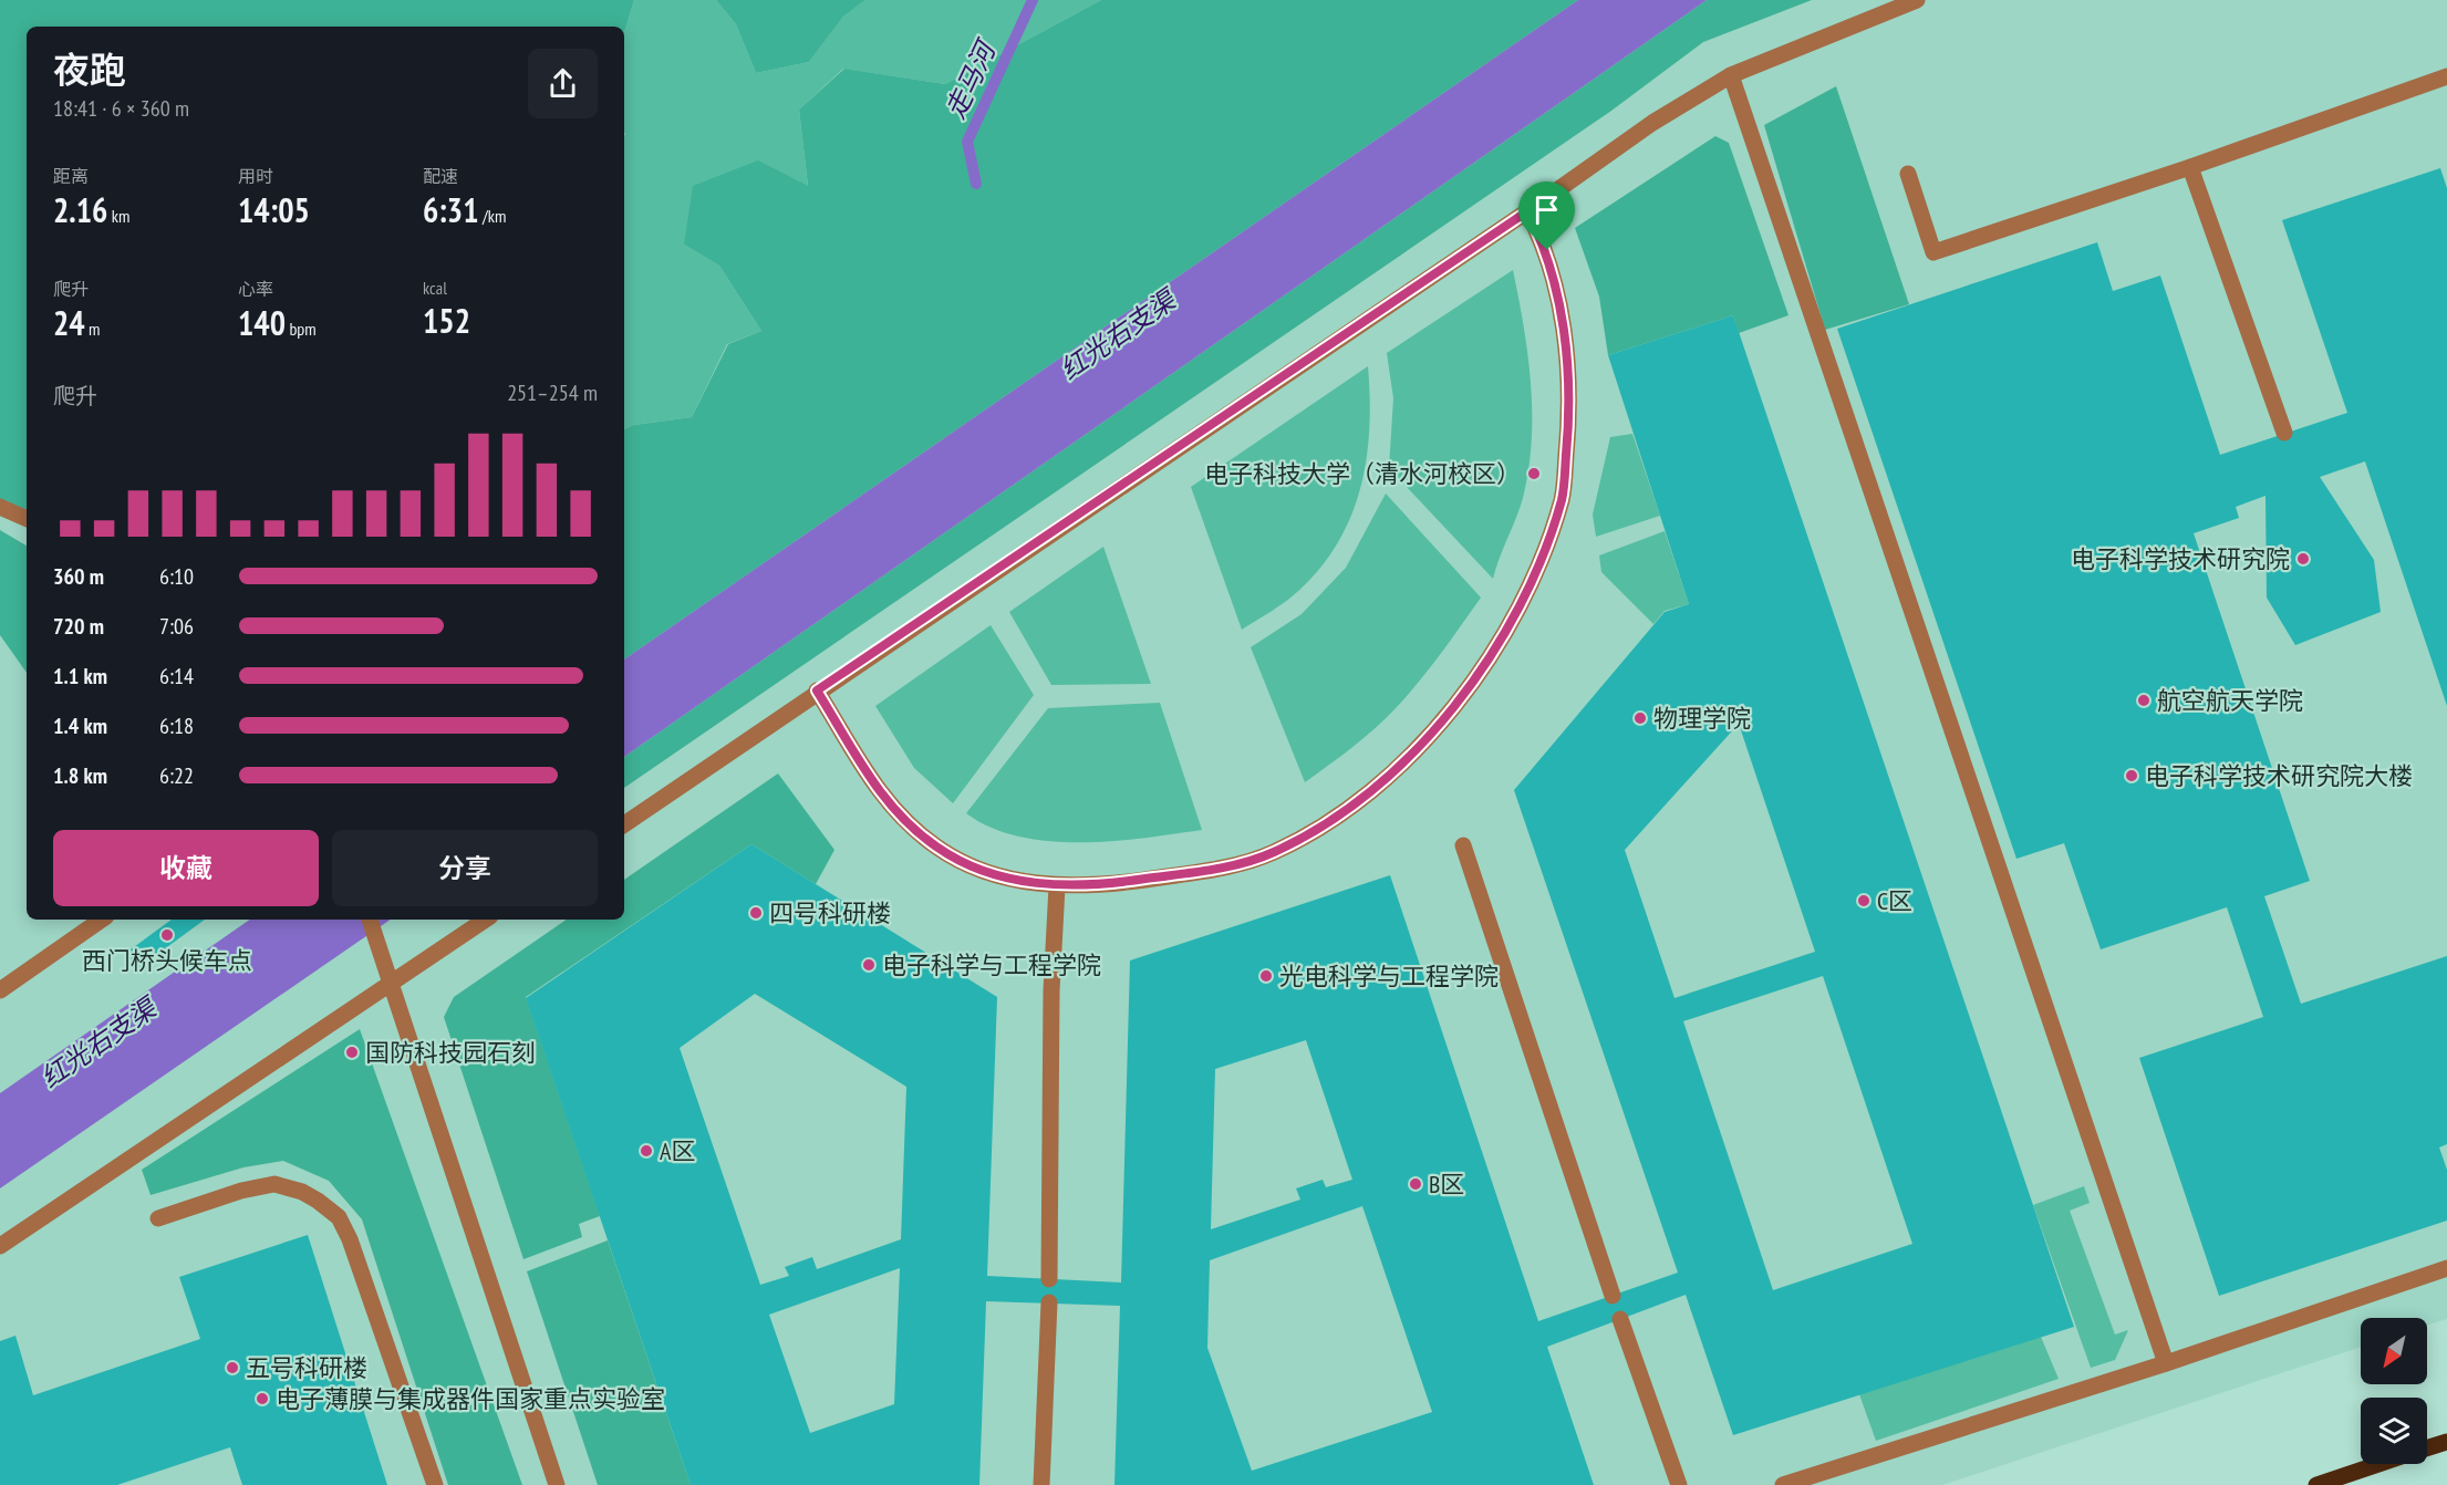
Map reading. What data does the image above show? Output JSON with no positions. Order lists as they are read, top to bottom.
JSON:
{
  "water": ["走马河", "红光右支渠"],
  "places": [
    "电子科技大学（清水河校区）",
    "电子科学技术研究院",
    "航空航天学院",
    "物理学院",
    "电子科学技术研究院大楼",
    "C区",
    "四号科研楼",
    "西门桥头候车点",
    "电子科学与工程学院",
    "光电科学与工程学院",
    "国防科技园石刻",
    "A区",
    "B区",
    "五号科研楼",
    "电子薄膜与集成器件国家重点实验室"
  ],
  "north": "bottom left",
  "page": {
    "heading": ["夜跑", "18:41 · 6 × 360 m"],
    "stats": [
      ["距离", "2.16 km"],
      ["用时", "14:05"],
      ["配速", "6:31 /km"],
      ["爬升", "24 m"],
      ["心率", "140 bpm"],
      ["kcal", "152"]
    ],
    "chart": ["爬升", "251–254 m"],
    "list": [
      {
        "name": "360 m",
        "note": "6:10"
      },
      {
        "name": "720 m",
        "note": "7:06"
      },
      {
        "name": "1.1 km",
        "note": "6:14"
      },
      {
        "name": "1.4 km",
        "note": "6:18"
      },
      {
        "name": "1.8 km",
        "note": "6:22"
      }
    ],
    "buttons": ["收藏", "分享"]
  }
}
